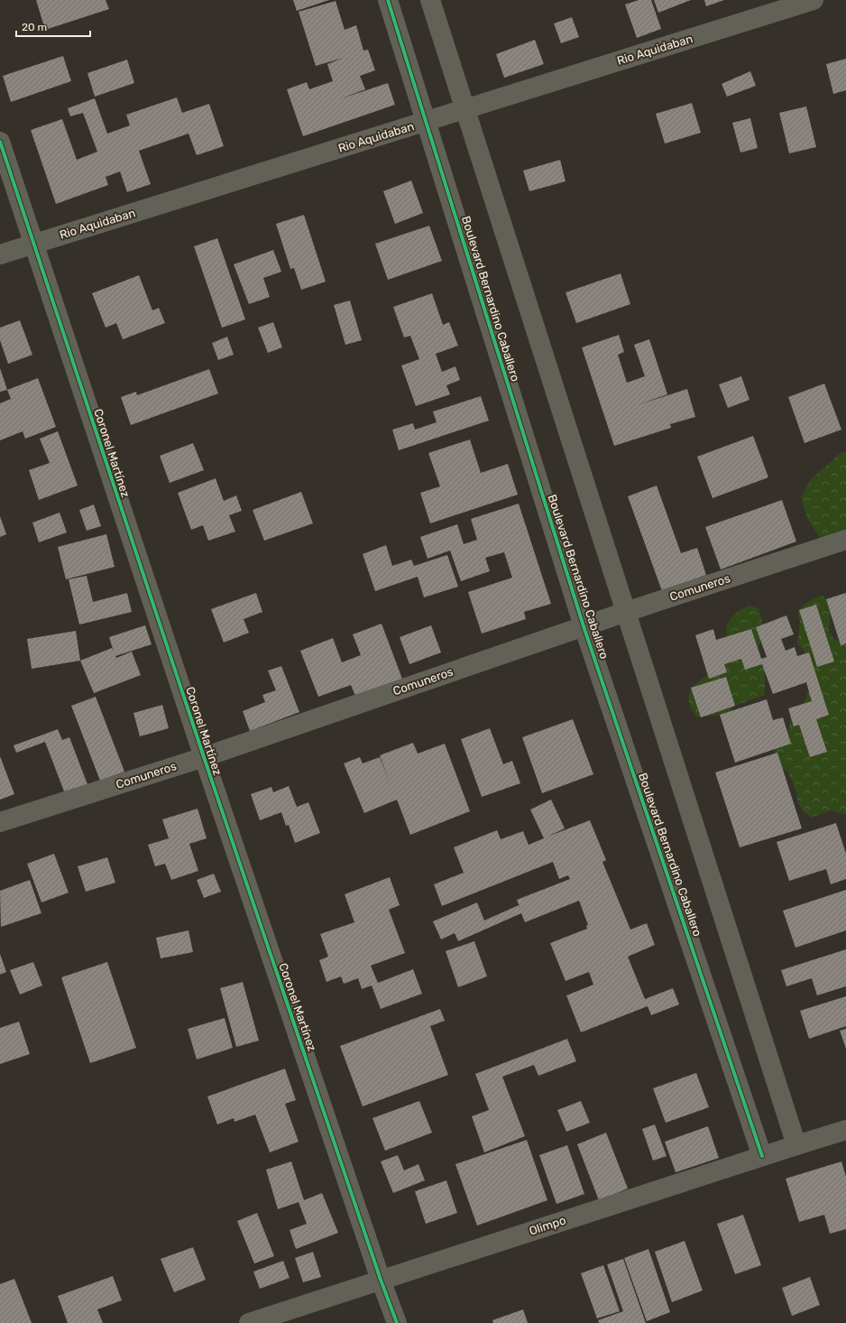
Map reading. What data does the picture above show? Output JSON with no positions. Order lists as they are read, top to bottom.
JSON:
{
  "streets": {
    "street": [
      "Rio Aquidaban",
      "Boulevard Bernardino Caballero",
      "Coronel Martínez",
      "Comuneros",
      "Olimpo"
    ]
  },
  "crossings": [
    ["Rio Aquidaban", "Boulevard Bernardino Caballero"],
    ["Rio Aquidaban", "Coronel Martínez"],
    ["Boulevard Bernardino Caballero", "Comuneros"],
    ["Boulevard Bernardino Caballero", "Olimpo"],
    ["Coronel Martínez", "Comuneros"],
    ["Coronel Martínez", "Olimpo"]
  ],
  "scale_bar": "20 m"
}
